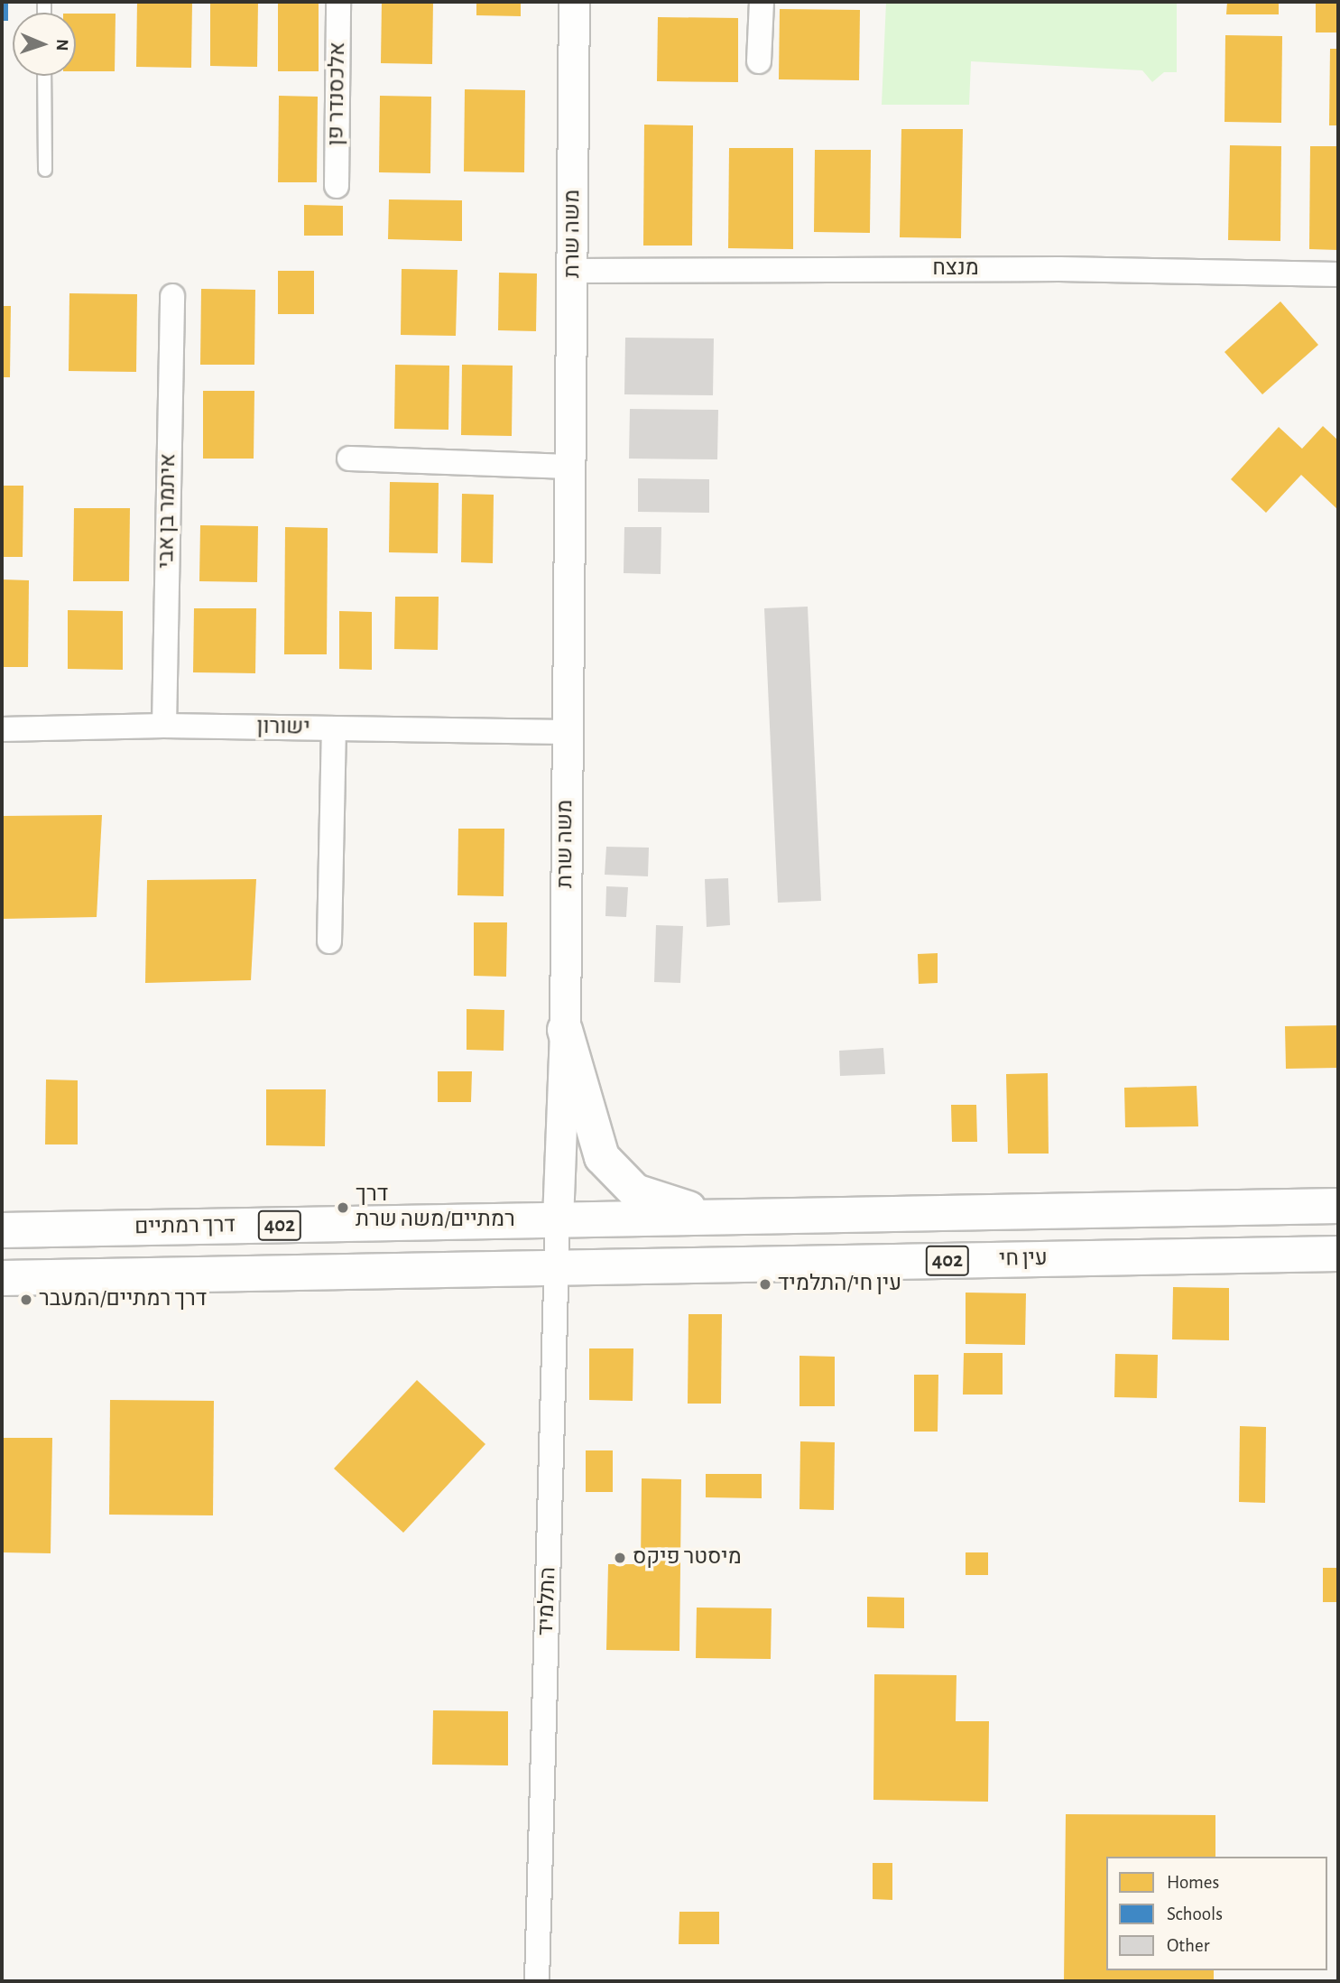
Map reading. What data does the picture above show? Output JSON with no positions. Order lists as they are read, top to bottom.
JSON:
{
  "streets": {
    "main road": ["402", "דרך רמתיים", "עין חי"],
    "street": [
      "אלכסנדר פן",
      "משה שרת",
      "מנצח",
      "איתמר בן אבי",
      "ישורון",
      "התלמיד"
    ]
  },
  "crossings": [
    ["משה שרת", "מנצח"],
    ["משה שרת", "ישורון"],
    ["משה שרת", "402"],
    ["משה שרת", "דרך רמתיים"],
    ["משה שרת", "התלמיד"],
    ["איתמר בן אבי", "ישורון"],
    ["402", "דרך רמתיים"],
    ["402", "עין חי"],
    ["402", "התלמיד"],
    ["דרך רמתיים", "התלמיד"],
    ["עין חי", "התלמיד"]
  ],
  "places": [
    "דרך רמתיים/משה שרת",
    "עין חי/התלמיד",
    "דרך רמתיים/המעבר",
    "מיסטר פיקס"
  ],
  "legend": ["Homes", "Schools", "Other"],
  "north": "right"
}
